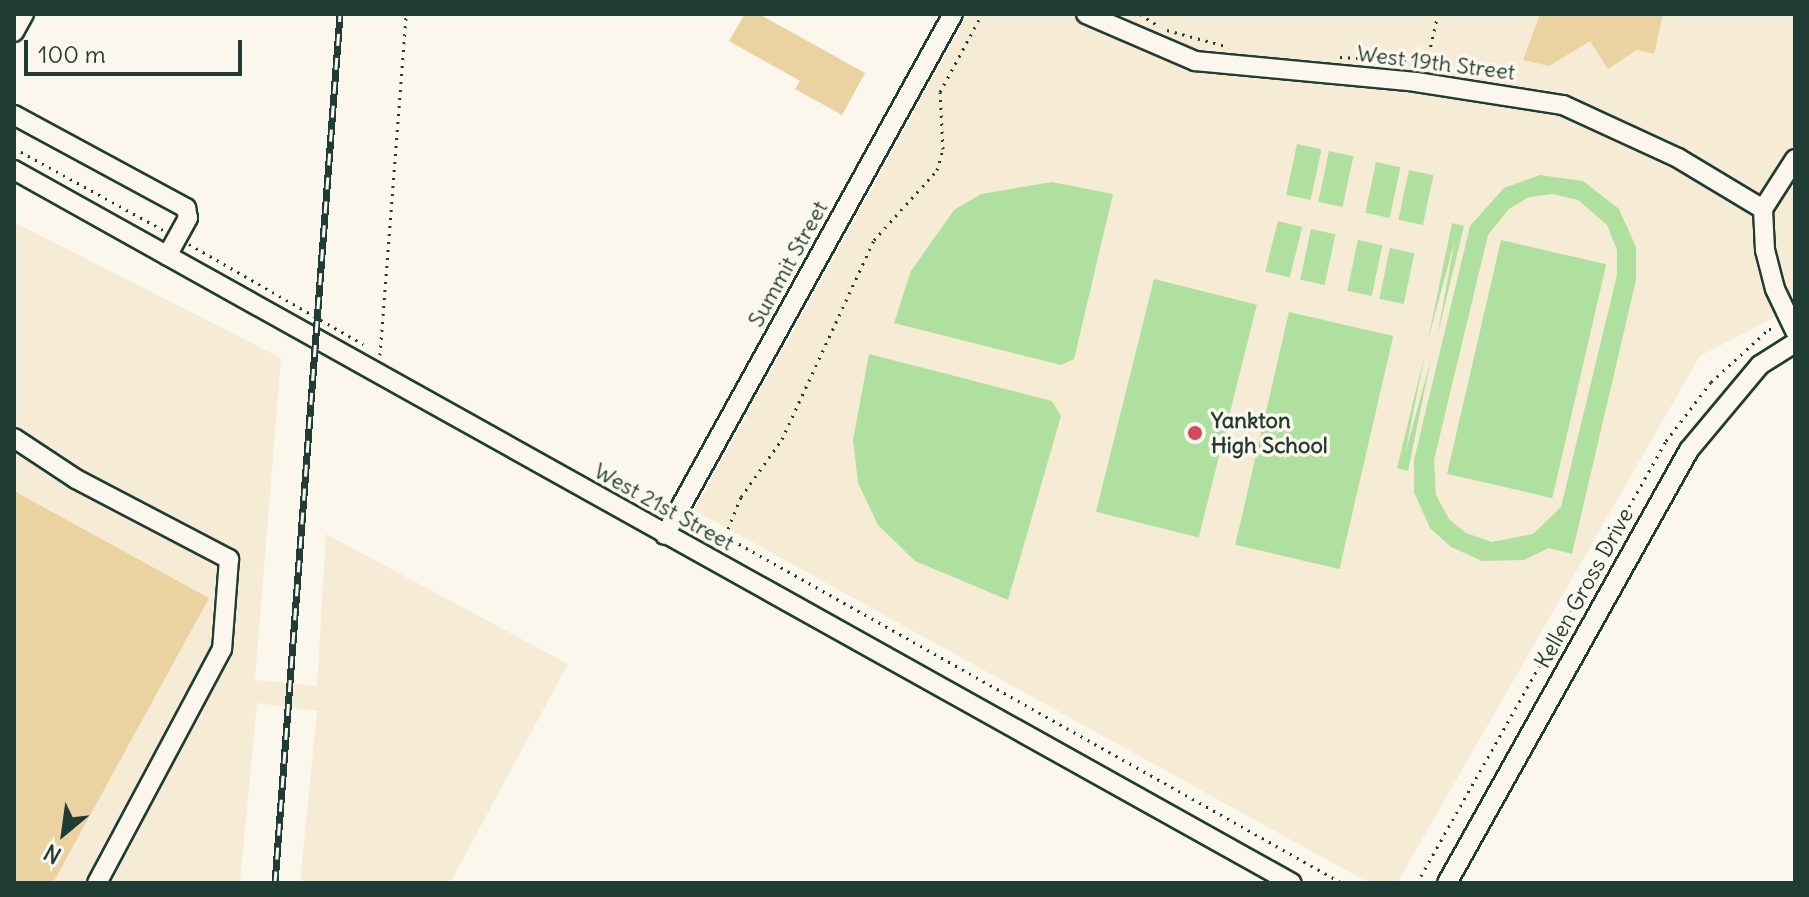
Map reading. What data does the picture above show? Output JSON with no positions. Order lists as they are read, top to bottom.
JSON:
{
  "streets": {
    "street": [
      "West 19th Street",
      "Summit Street",
      "West 21st Street",
      "Kellen Gross Drive"
    ]
  },
  "crossings": [
    ["Summit Street", "West 21st Street"]
  ],
  "places": ["Yankton High School"],
  "scale_bar": "100 m",
  "north": "bottom left"
}
